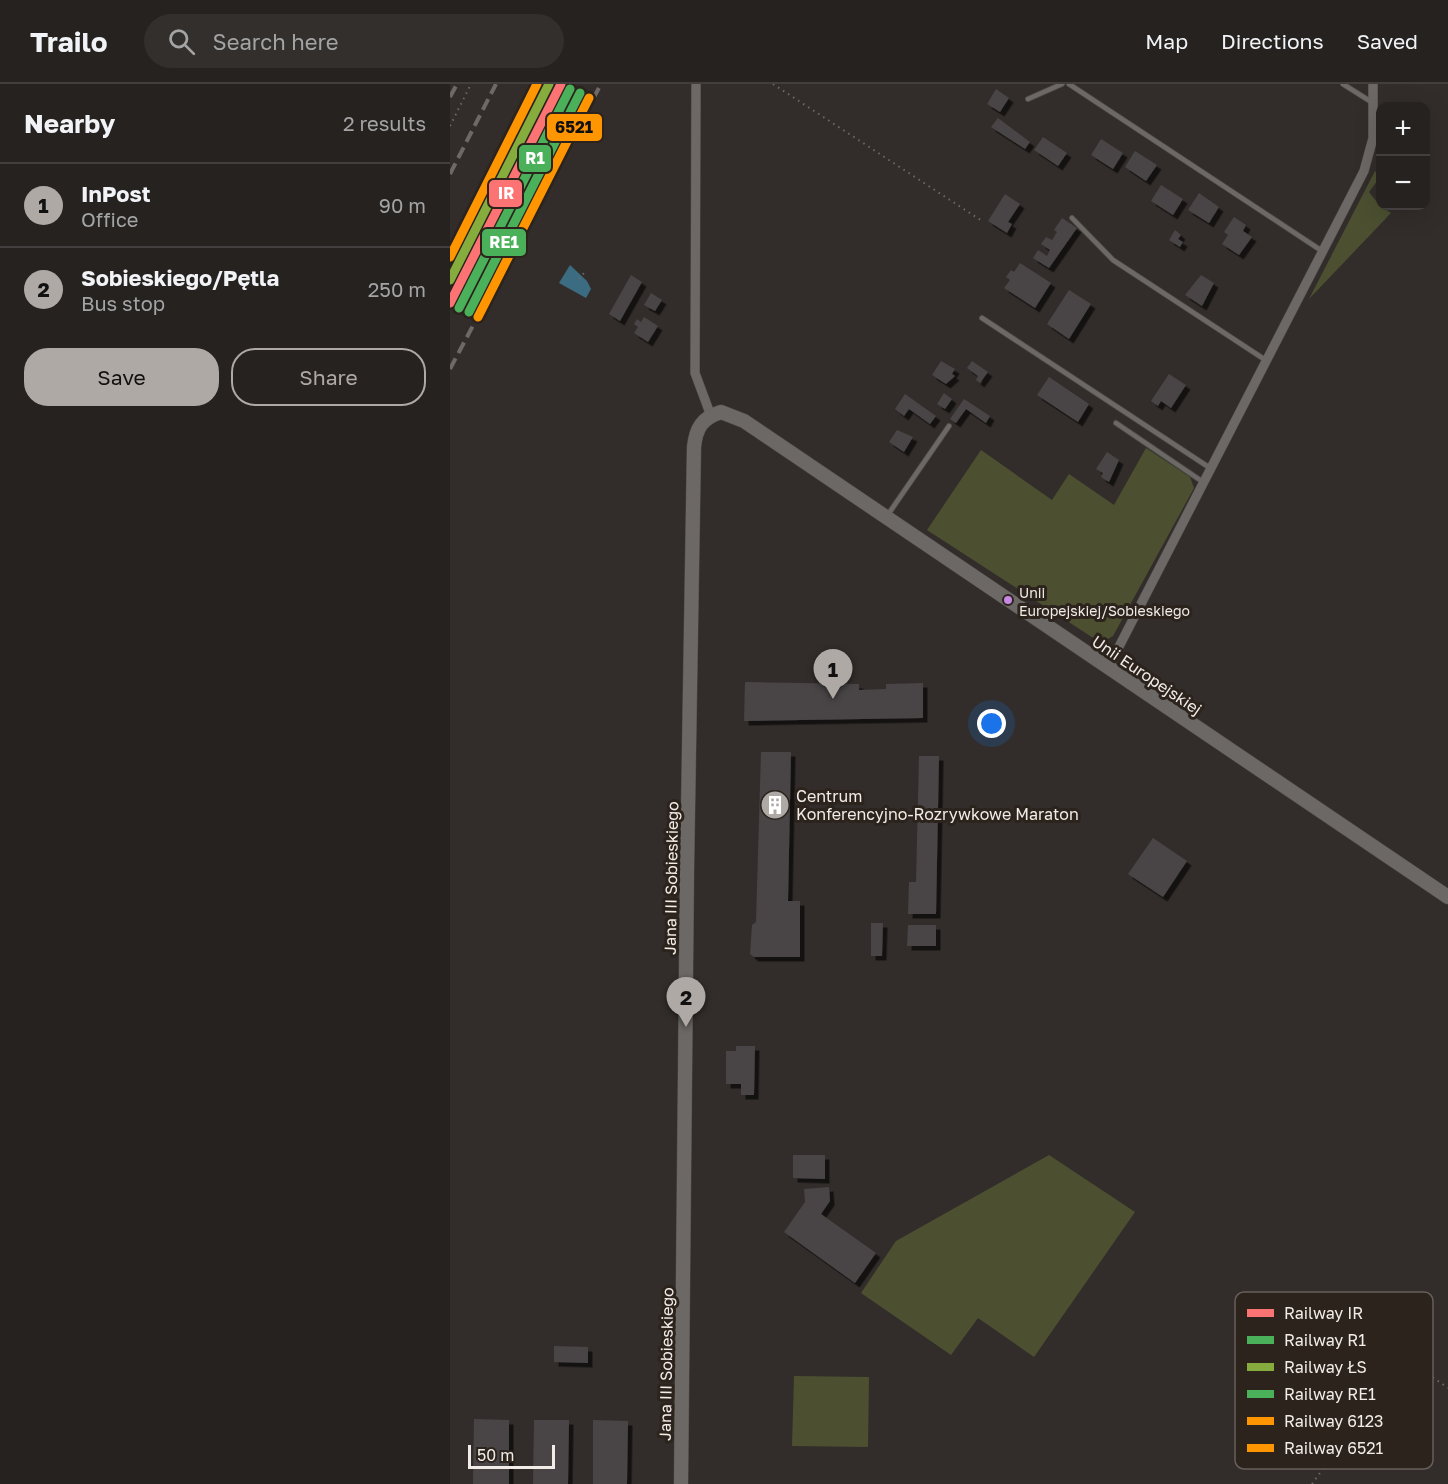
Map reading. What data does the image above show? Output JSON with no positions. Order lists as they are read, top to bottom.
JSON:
{
  "streets": {
    "main road": ["Unii Europejskiej", "Jana III Sobieskiego"]
  },
  "crossings": [
    ["Unii Europejskiej", "Jana III Sobieskiego"]
  ],
  "places": {
    "other": ["Unii Europejskiej/Sobieskiego"],
    "building": ["Centrum Konferencyjno-Rozrywkowe Maraton"]
  },
  "lines": [
    "rail line IR",
    "rail line ŁS",
    "rail line 6123",
    "rail line R1",
    "rail line RE1",
    "rail line 6521"
  ],
  "legend": [
    "Railway IR",
    "Railway R1",
    "Railway ŁS",
    "Railway RE1",
    "Railway 6123",
    "Railway 6521"
  ],
  "scale_bar": "50 m",
  "page": {
    "header": "Trailo",
    "search": "Search here",
    "nav": ["Map", "Directions", "Saved"],
    "heading": ["Nearby", "2 results"],
    "map_buttons": ["+", "−"],
    "list": [
      {
        "mark": "1",
        "name": "InPost",
        "note": "Office",
        "value": "90 m"
      },
      {
        "mark": "2",
        "name": "Sobieskiego/Pętla",
        "note": "Bus stop",
        "value": "250 m"
      }
    ],
    "buttons": ["Save", "Share"],
    "pins": ["1", "2"],
    "scale": "50 m"
  }
}
